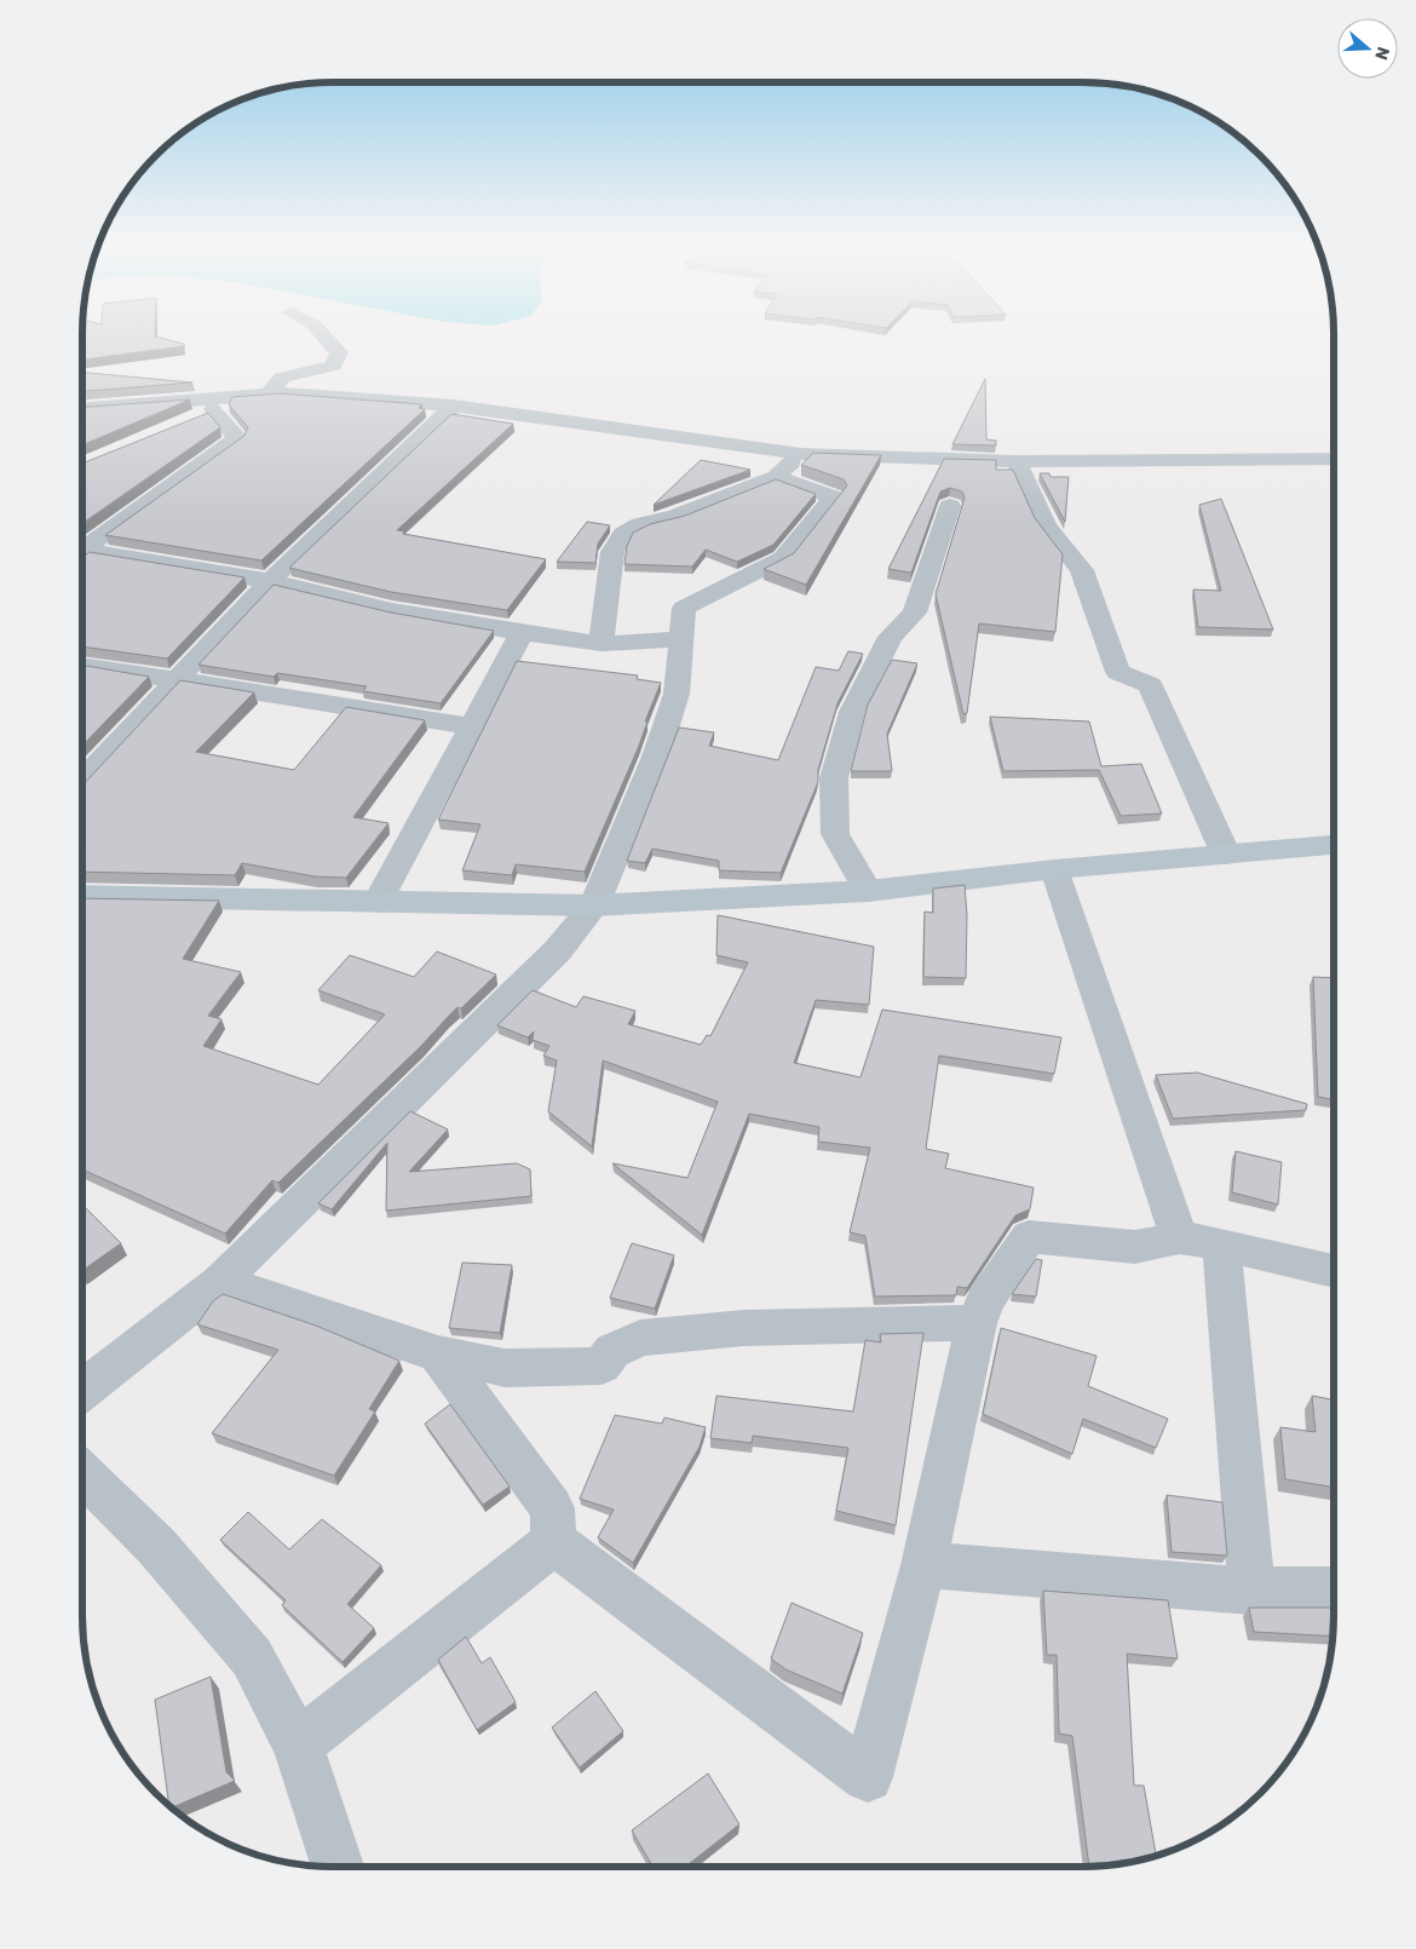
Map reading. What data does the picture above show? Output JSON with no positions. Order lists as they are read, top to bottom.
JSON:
{
  "north": "right"
}
